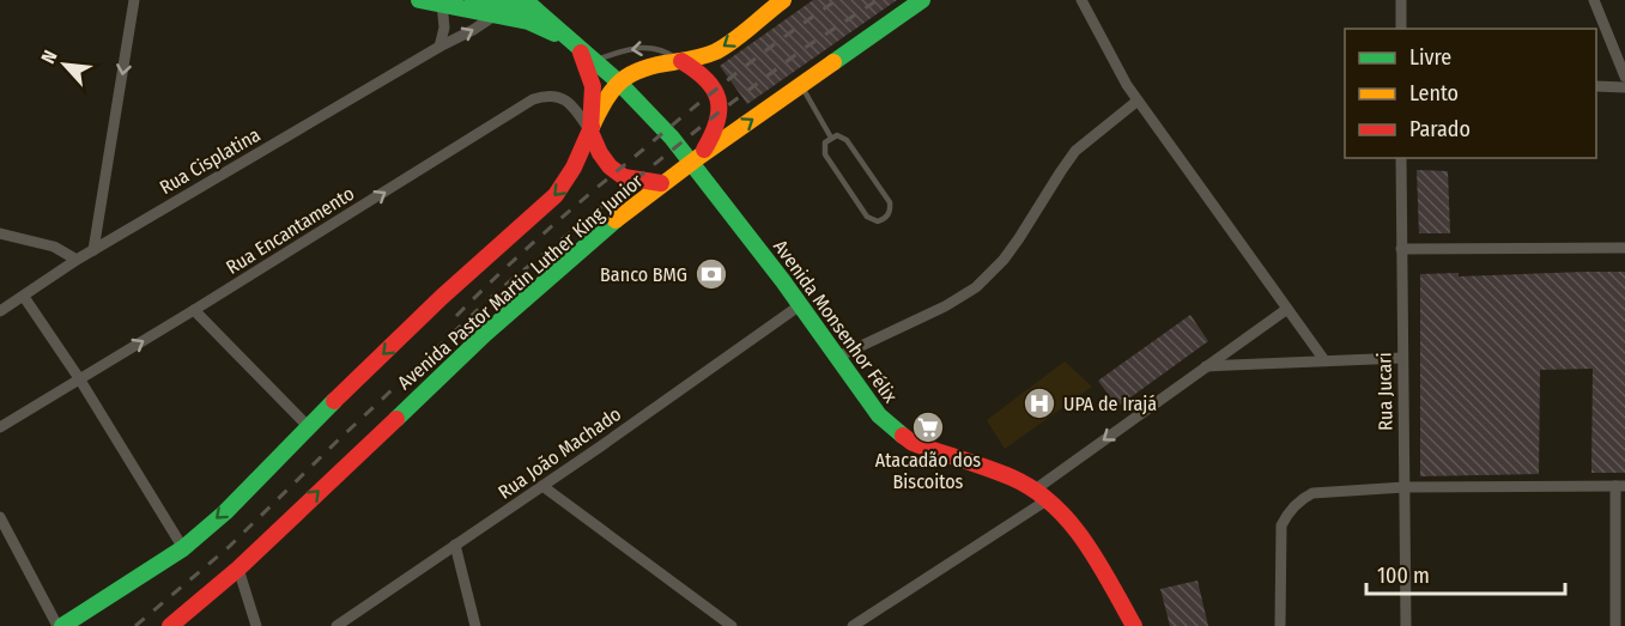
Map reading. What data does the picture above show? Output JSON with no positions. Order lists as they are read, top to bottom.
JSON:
{
  "streets": {
    "main road": ["Avenida Pastor Martin Luther King Junior", "Avenida Monsenhor Félix"],
    "street": [
      "Rua Cisplatina",
      "Rua Encantamento",
      "Rua Jucari",
      "Rua João Machado"
    ]
  },
  "crossings": [
    ["Rua Encantamento", "Avenida Pastor Martin Luther King Junior"],
    ["Avenida Pastor Martin Luther King Junior", "Avenida Monsenhor Félix"],
    ["Avenida Monsenhor Félix", "Rua João Machado"]
  ],
  "one_way": ["Rua Encantamento"],
  "places": {
    "bank": ["Banco BMG"],
    "hospital": ["UPA de Irajá"],
    "supermarket": ["Atacadão dos Biscoitos"]
  },
  "legend": ["Livre", "Lento", "Parado"],
  "scale_bar": "100 m",
  "north": "top left"
}
